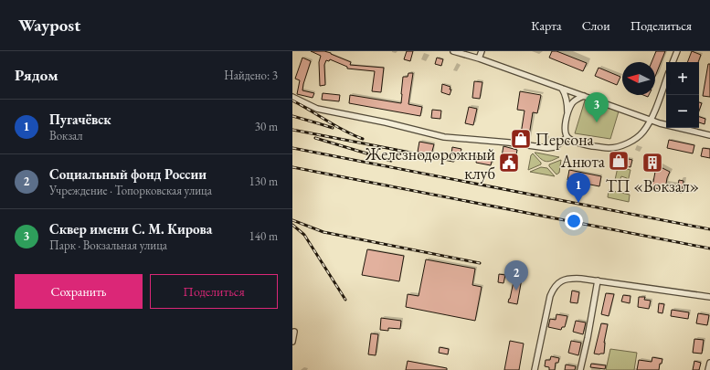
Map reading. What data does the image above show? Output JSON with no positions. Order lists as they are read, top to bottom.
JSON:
{
  "places": {
    "shop": ["Персона", "Анюта"],
    "public building": ["Железнодорожный клуб"],
    "building": ["ТП «Вокзал»"]
  },
  "north": "left",
  "page": {
    "header": "Waypost",
    "nav": ["Карта", "Слои", "Поделиться"],
    "heading": ["Рядом", "Найдено: 3"],
    "map_buttons": ["+", "−"],
    "pins": ["3", "1", "2"],
    "list": [
      {
        "mark": "1",
        "name": "Пугачёвск",
        "note": "Вокзал",
        "value": "30 m"
      },
      {
        "mark": "2",
        "name": "Социальный фонд России",
        "note": "Учреждение · Топорковская улица",
        "value": "130 m"
      },
      {
        "mark": "3",
        "name": "Сквер имени С. М. Кирова",
        "note": "Парк · Вокзальная улица",
        "value": "140 m"
      }
    ],
    "buttons": ["Сохранить", "Поделиться"]
  }
}
